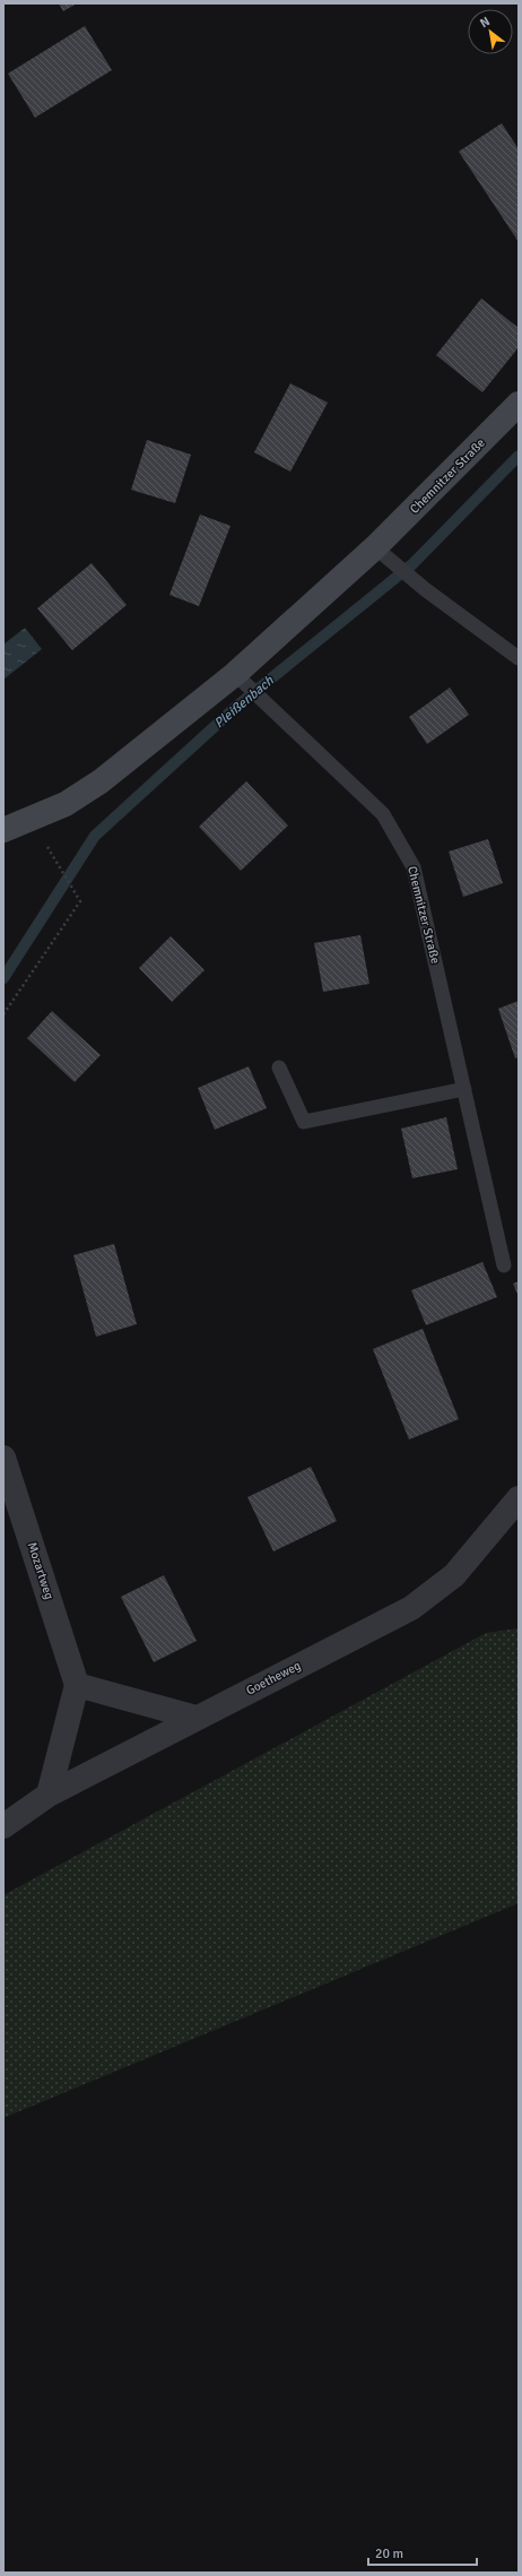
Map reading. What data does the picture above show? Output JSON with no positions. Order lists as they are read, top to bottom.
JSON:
{
  "streets": {
    "street": ["Chemnitzer Straße", "Mozartweg", "Goetheweg"]
  },
  "water": ["Pleißenbach"],
  "scale_bar": "20 m",
  "north": "top left"
}
